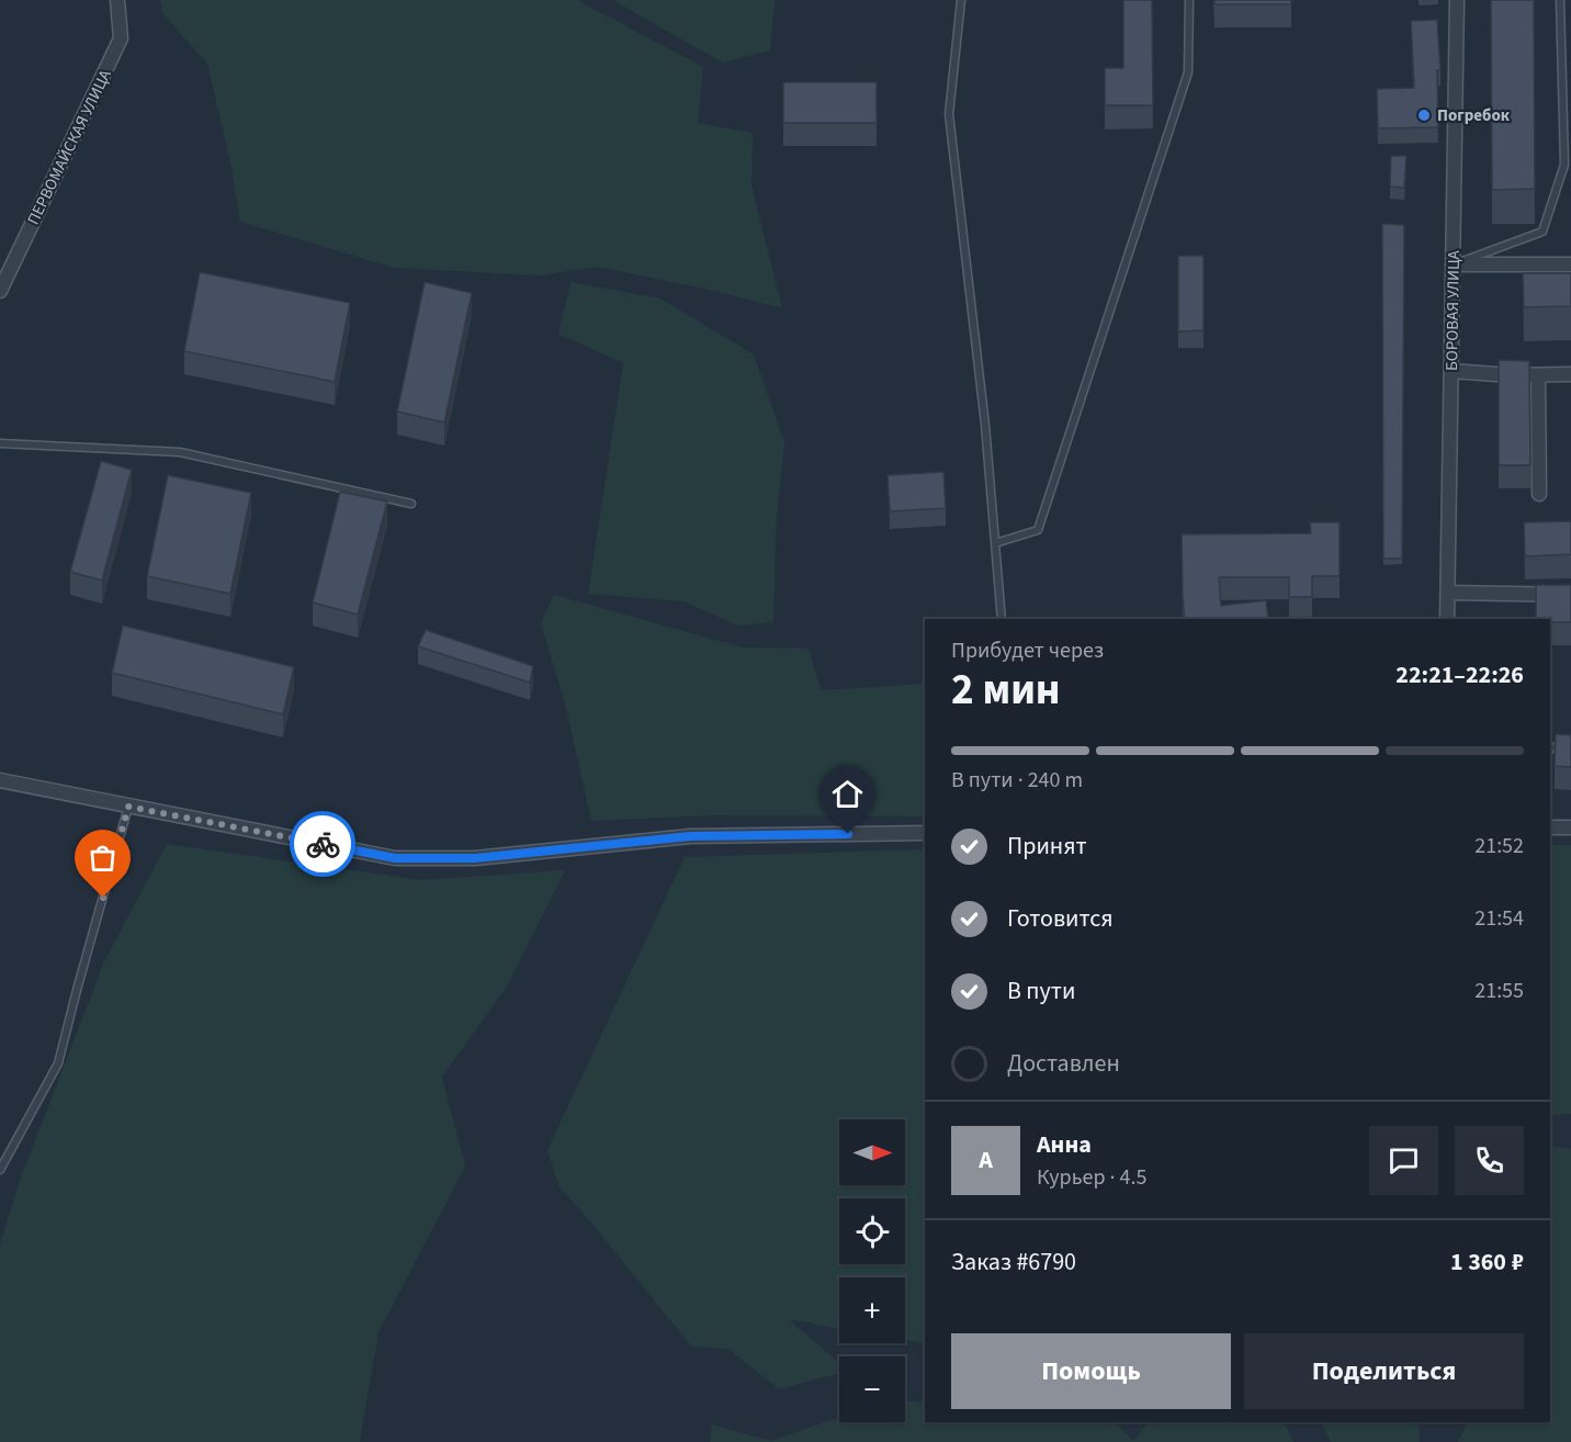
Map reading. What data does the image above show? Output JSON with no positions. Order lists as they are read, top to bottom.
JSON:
{
  "streets": {
    "street": ["ПЕРВОМАЙСКАЯ УЛИЦА", "БОРОВАЯ УЛИЦА"]
  },
  "places": ["Погребок"],
  "north": "right",
  "page": {
    "heading": ["2 мин", "Прибудет через", "22:21–22:26"],
    "panel": [
      "Анна",
      "Курьер · 4.5",
      "Заказ #6790",
      "1 360 ₽"
    ],
    "bar": "В пути · 240 m",
    "list": [
      ["Принят", "21:52"],
      ["Готовится", "21:54"],
      ["В пути", "21:55"],
      "Доставлен"
    ],
    "map_buttons": ["+", "−"],
    "round": "А",
    "buttons": ["Помощь", "Поделиться"]
  }
}
